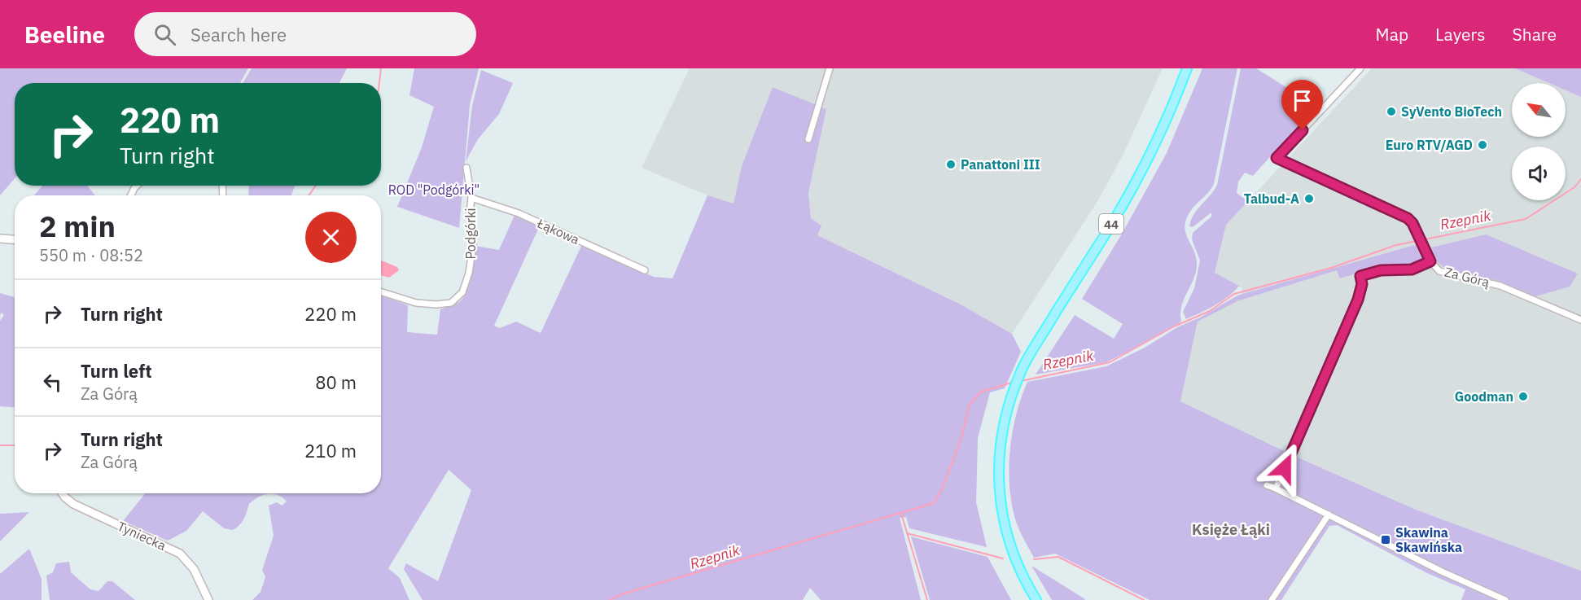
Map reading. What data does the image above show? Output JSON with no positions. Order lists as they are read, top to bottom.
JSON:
{
  "streets": {
    "main road": ["44"],
    "street": [
      "Łąkowa",
      "Podgórki",
      "Za Górą",
      "Tyniecka"
    ]
  },
  "crossings": [
    ["Łąkowa", "Podgórki"]
  ],
  "districts": ["Księże Łąki"],
  "water": ["Rzepnik"],
  "parks": ["ROD \"Podgórki\""],
  "places": {
    "other": [
      "SyVento BioTech",
      "Euro RTV/AGD",
      "Panattoni III",
      "Talbud-A",
      "Goodman"
    ],
    "transit": ["Skawina Skawińska"]
  },
  "north": "top left",
  "page": {
    "header": "Beeline",
    "search": "Search here",
    "nav": ["Map", "Layers", "Share"],
    "turn": ["220 m", "Turn right"],
    "heading": ["2 min", "550 m · 08:52"],
    "list": [
      {
        "name": "Turn right",
        "value": "220 m"
      },
      {
        "name": "Turn left",
        "note": "Za Górą",
        "value": "80 m"
      },
      {
        "name": "Turn right",
        "note": "Za Górą",
        "value": "210 m"
      }
    ]
  }
}
